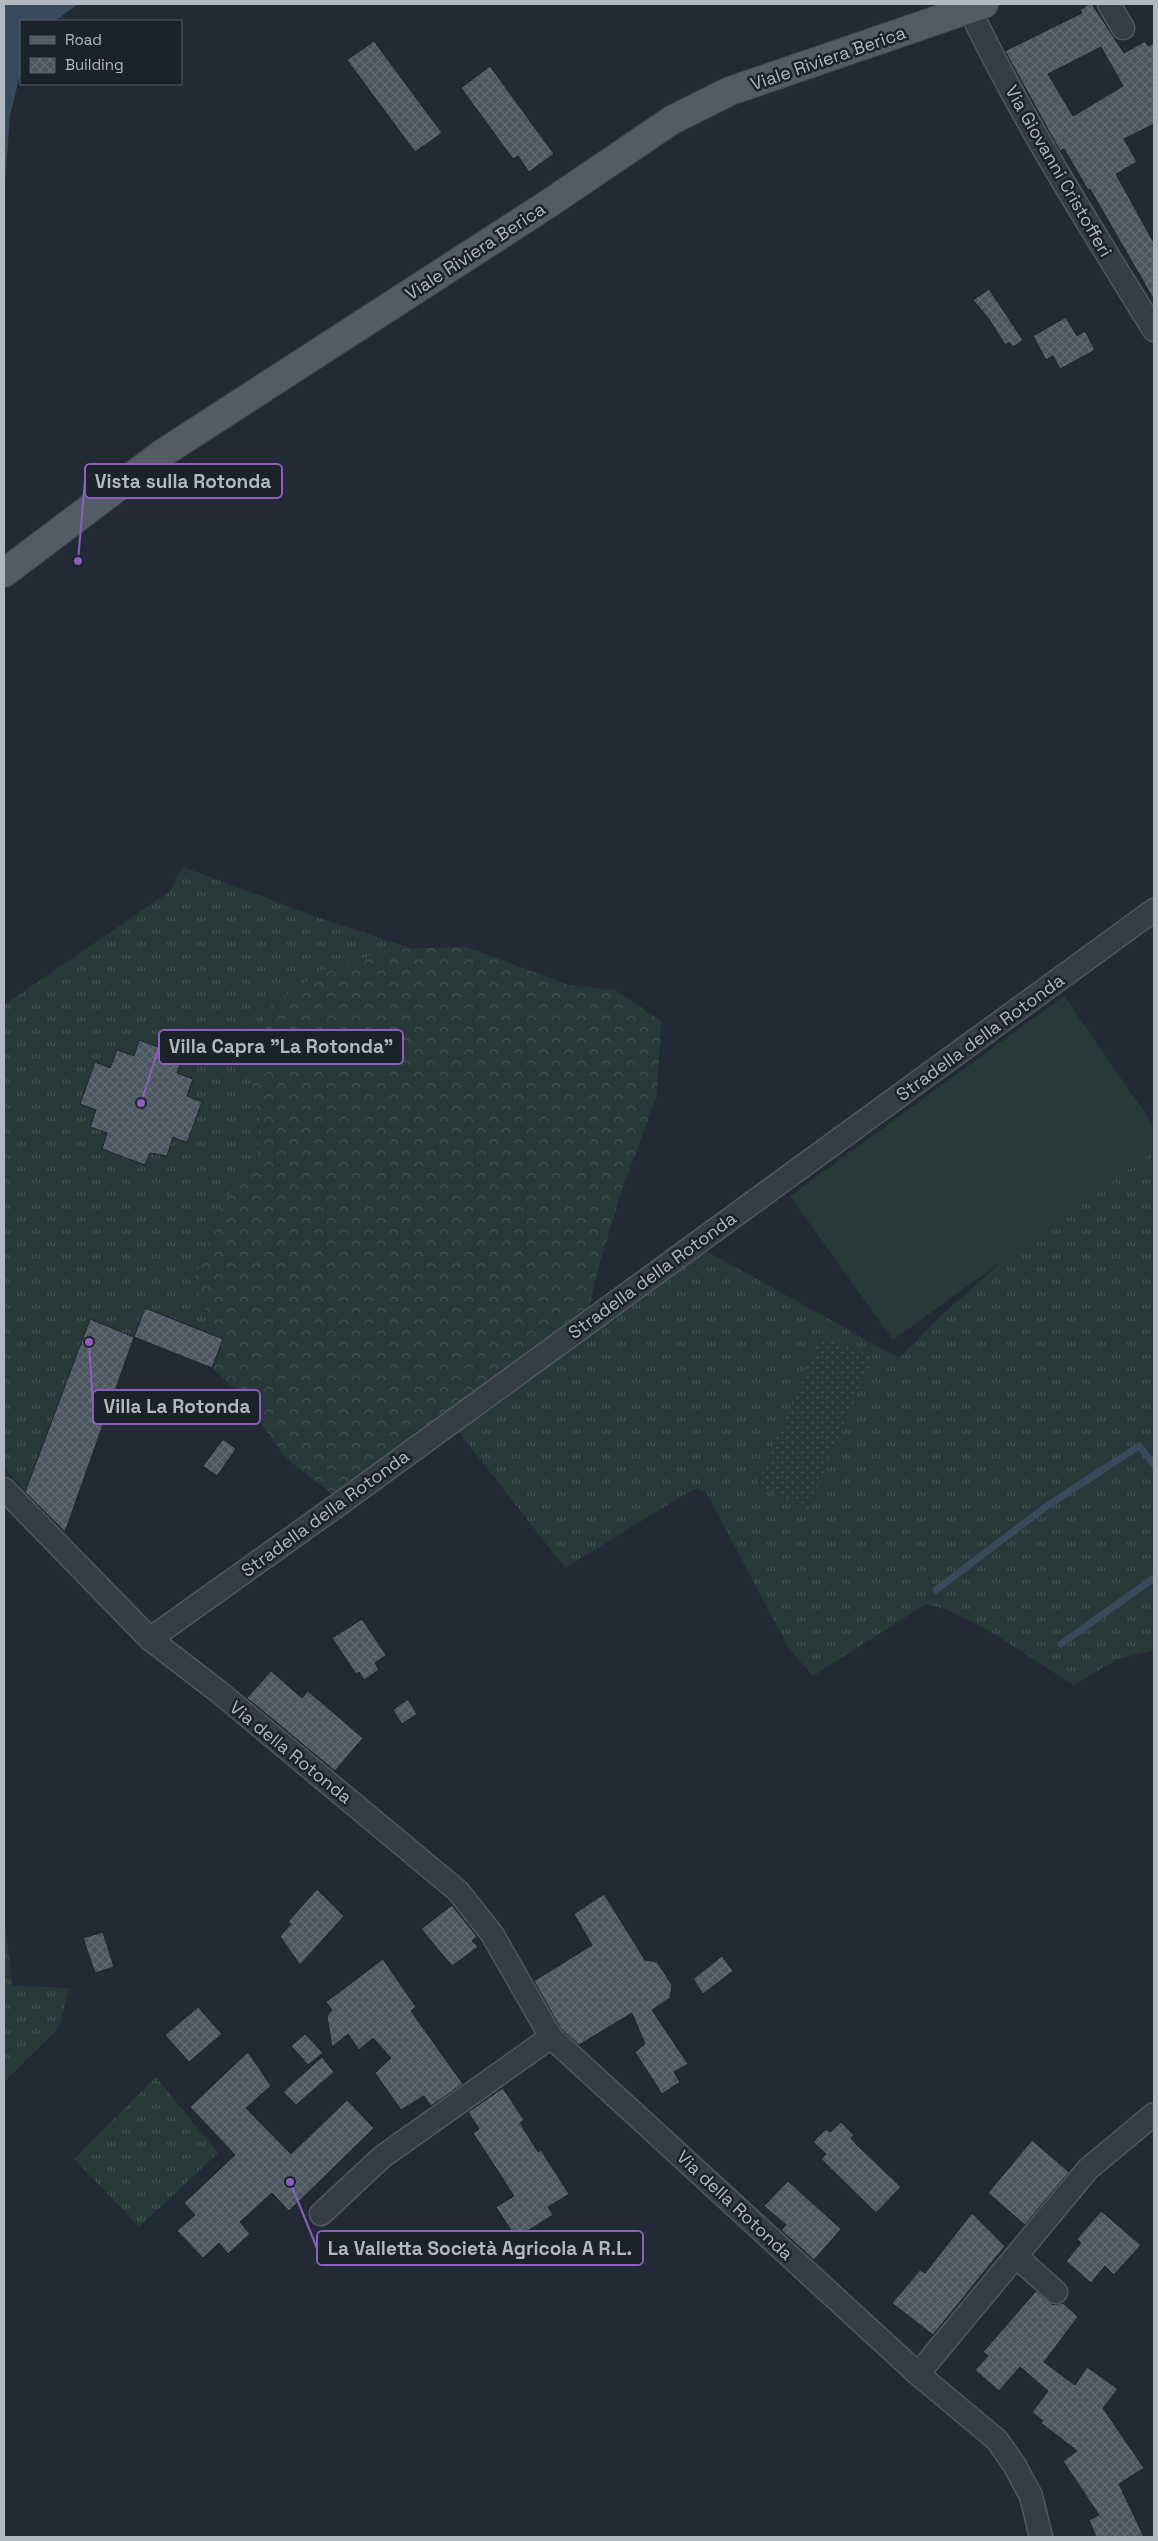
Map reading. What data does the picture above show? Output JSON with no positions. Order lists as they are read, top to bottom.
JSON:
{
  "streets": {
    "main road": ["Viale Riviera Berica"],
    "street": ["Via Giovanni Cristofferi", "Stradella della Rotonda", "Via della Rotonda"]
  },
  "crossings": [
    ["Viale Riviera Berica", "Via Giovanni Cristofferi"],
    ["Stradella della Rotonda", "Via della Rotonda"]
  ],
  "places": [
    "Vista sulla Rotonda",
    "Villa Capra \"La Rotonda\"",
    "Villa La Rotonda",
    "La Valletta Società Agricola A R.L."
  ],
  "legend": ["Road", "Building"]
}
